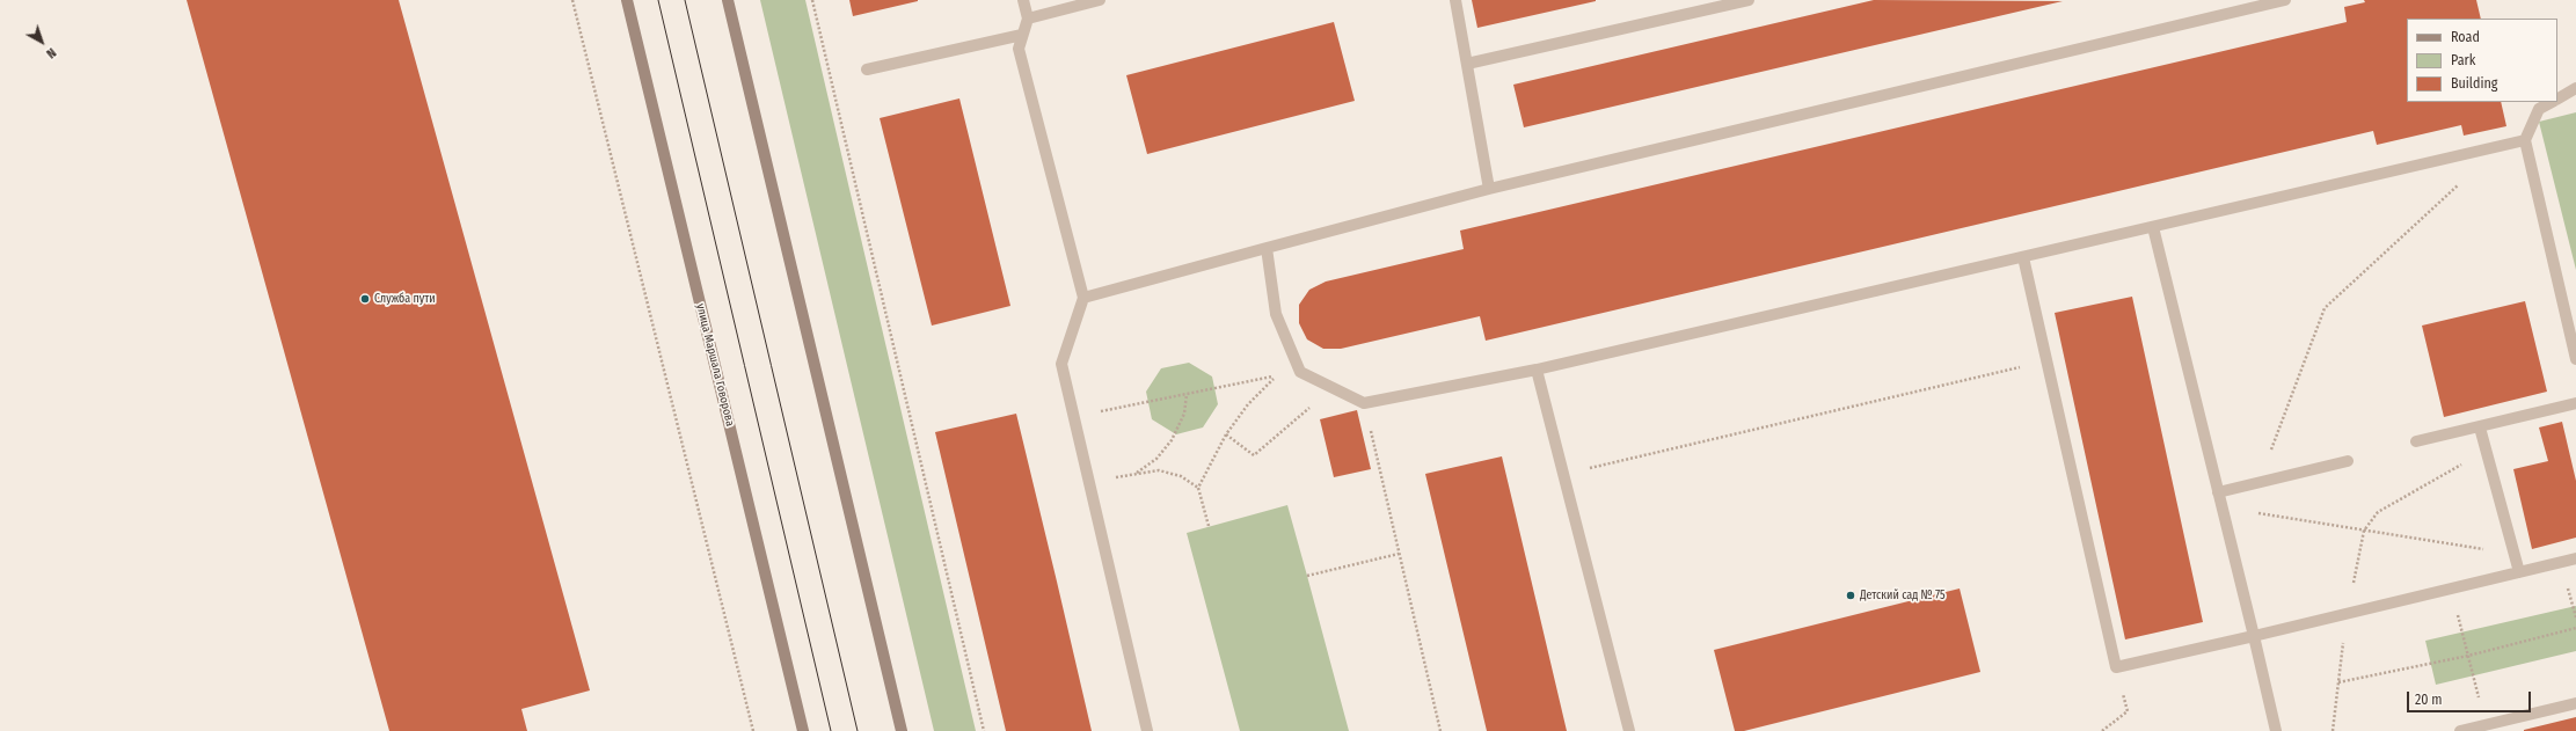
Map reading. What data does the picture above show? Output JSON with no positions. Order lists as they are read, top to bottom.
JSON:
{
  "streets": {
    "main road": ["улица Маршала Говорова"]
  },
  "places": ["Служба пути", "Детский сад № 75"],
  "legend": ["Road", "Park", "Building"],
  "scale_bar": "20 m",
  "north": "bottom right"
}
